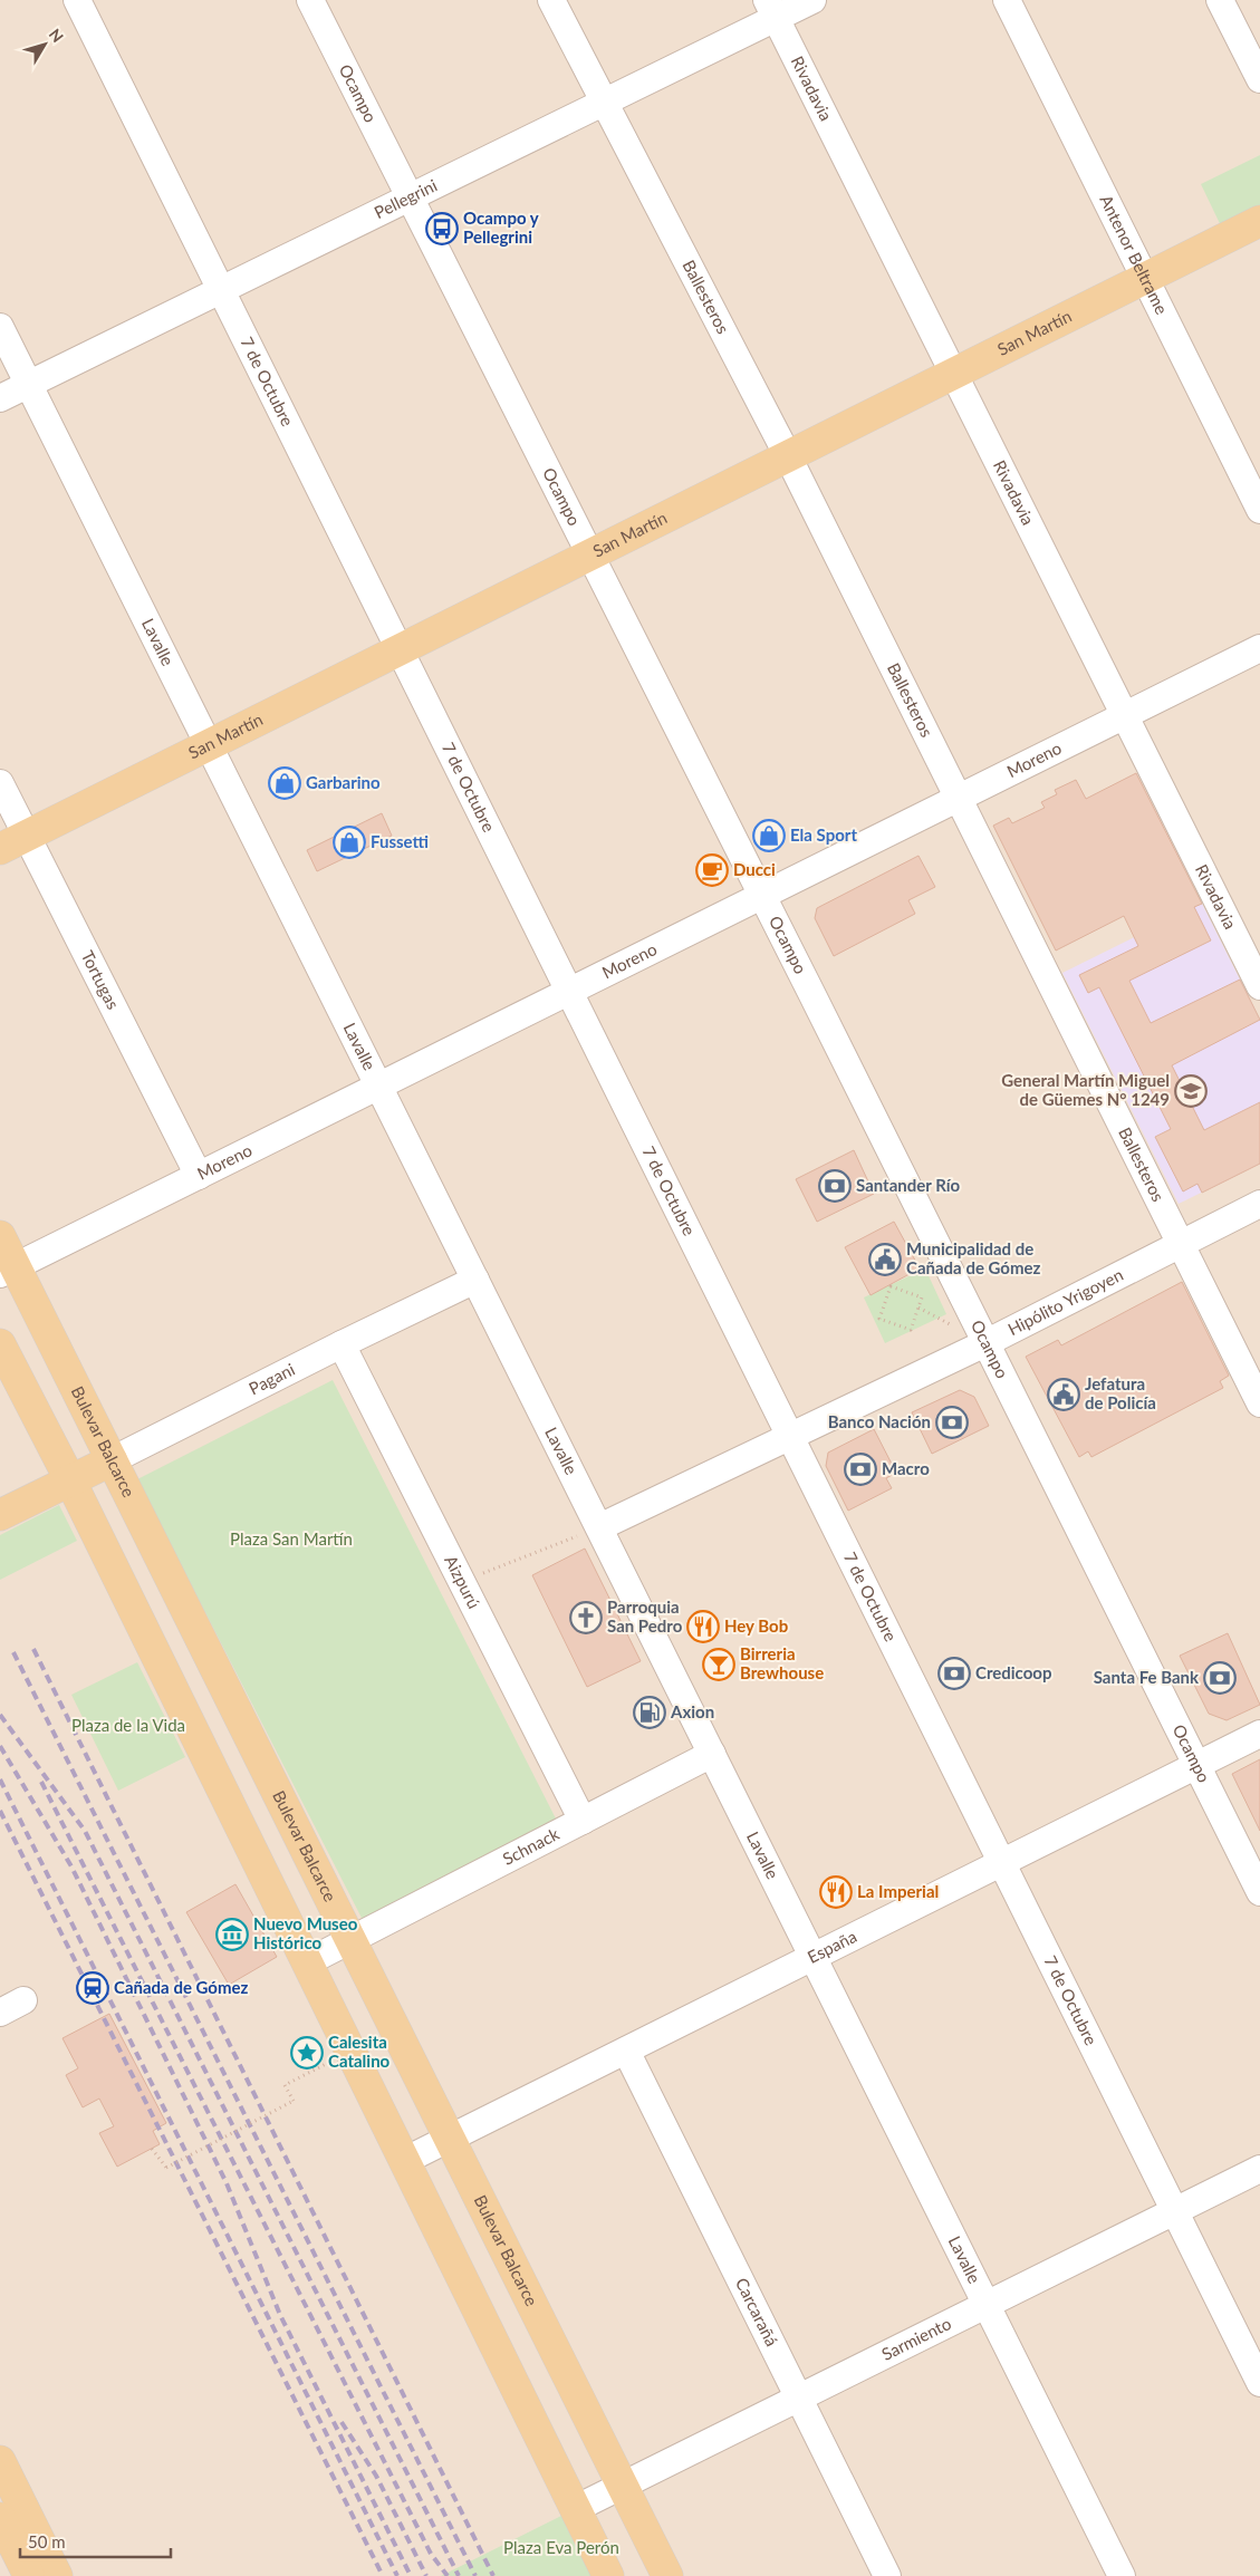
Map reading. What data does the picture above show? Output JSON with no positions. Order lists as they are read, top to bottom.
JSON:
{
  "streets": {
    "main road": ["San Martín", "Pagani", "Bulevar Balcarce"],
    "street": [
      "Rivadavia",
      "Ocampo",
      "Pellegrini",
      "Antenor Beltrame",
      "Ballesteros",
      "7 de Octubre",
      "Lavalle",
      "Moreno",
      "Tortugas",
      "Hipólito Yrigoyen",
      "Aizpurú",
      "Schnack",
      "España",
      "Carcarañá",
      "Sarmiento"
    ]
  },
  "crossings": [
    ["Rivadavia", "Pellegrini"],
    ["Rivadavia", "San Martín"],
    ["Rivadavia", "Moreno"],
    ["Ocampo", "Pellegrini"],
    ["Ocampo", "San Martín"],
    ["Ocampo", "Moreno"],
    ["Ocampo", "Hipólito Yrigoyen"],
    ["Ocampo", "España"],
    ["Pellegrini", "Ballesteros"],
    ["Pellegrini", "7 de Octubre"],
    ["Pellegrini", "Lavalle"],
    ["Antenor Beltrame", "San Martín"],
    ["Ballesteros", "San Martín"],
    ["Ballesteros", "Moreno"],
    ["Ballesteros", "Hipólito Yrigoyen"],
    ["San Martín", "7 de Octubre"],
    ["San Martín", "Lavalle"],
    ["San Martín", "Tortugas"],
    ["7 de Octubre", "Moreno"],
    ["7 de Octubre", "Hipólito Yrigoyen"],
    ["7 de Octubre", "España"],
    ["7 de Octubre", "Sarmiento"],
    ["Lavalle", "Moreno"],
    ["Lavalle", "Hipólito Yrigoyen"],
    ["Lavalle", "Pagani"],
    ["Lavalle", "Schnack"],
    ["Lavalle", "España"],
    ["Lavalle", "Sarmiento"],
    ["Moreno", "Tortugas"],
    ["Moreno", "Bulevar Balcarce"],
    ["Pagani", "Bulevar Balcarce"],
    ["Pagani", "Aizpurú"],
    ["Bulevar Balcarce", "Schnack"],
    ["Bulevar Balcarce", "España"],
    ["Bulevar Balcarce", "Sarmiento"],
    ["Aizpurú", "Schnack"],
    ["España", "Carcarañá"],
    ["Carcarañá", "Sarmiento"]
  ],
  "parks": ["Plaza San Martín", "Plaza de la Vida", "Plaza Eva Perón"],
  "places": {
    "bus stop": ["Ocampo y Pellegrini"],
    "shop": ["Garbarino", "Ela Sport", "Fussetti"],
    "cafe": ["Ducci"],
    "school or university": ["General Martín Miguel de Güemes N° 1249"],
    "bank": [
      "Santander Río",
      "Banco Nación",
      "Macro",
      "Credicoop",
      "Santa Fe Bank"
    ],
    "public building": ["Municipalidad de Cañada de Gómez", "Jefatura de Policía"],
    "church": ["Parroquia San Pedro"],
    "restaurant": ["Hey Bob", "La Imperial"],
    "bar": ["Birreria Brewhouse"],
    "fuel station": ["Axion"],
    "museum": ["Nuevo Museo Histórico"],
    "station": ["Cañada de Gómez"],
    "place": ["Calesita Catalino"]
  },
  "scale_bar": "50 m",
  "north": "top right"
}
